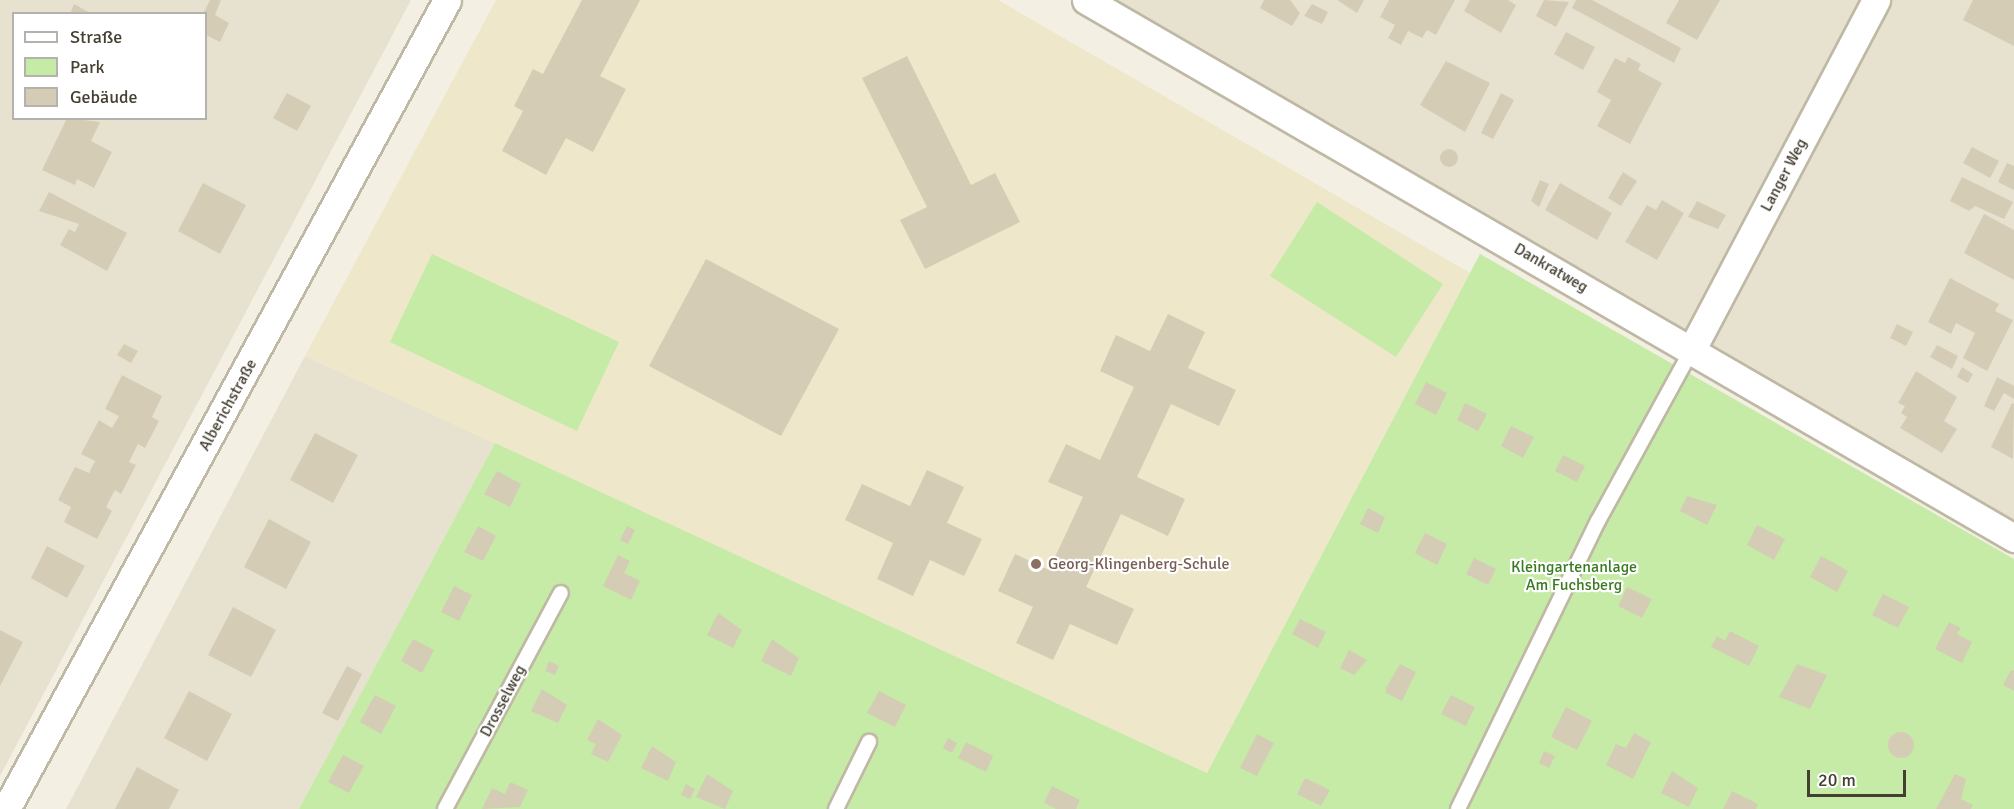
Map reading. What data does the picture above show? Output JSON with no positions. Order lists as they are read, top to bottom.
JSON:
{
  "streets": {
    "street": ["Langer Weg", "Dankratweg", "Alberichstraße"],
    "lane": ["Drosselweg"]
  },
  "crossings": [
    ["Langer Weg", "Dankratweg"]
  ],
  "parks": ["Kleingartenanlage Am Fuchsberg"],
  "places": ["Georg-Klingenberg-Schule"],
  "legend": ["Straße", "Park", "Gebäude"],
  "scale_bar": "20 m"
}
